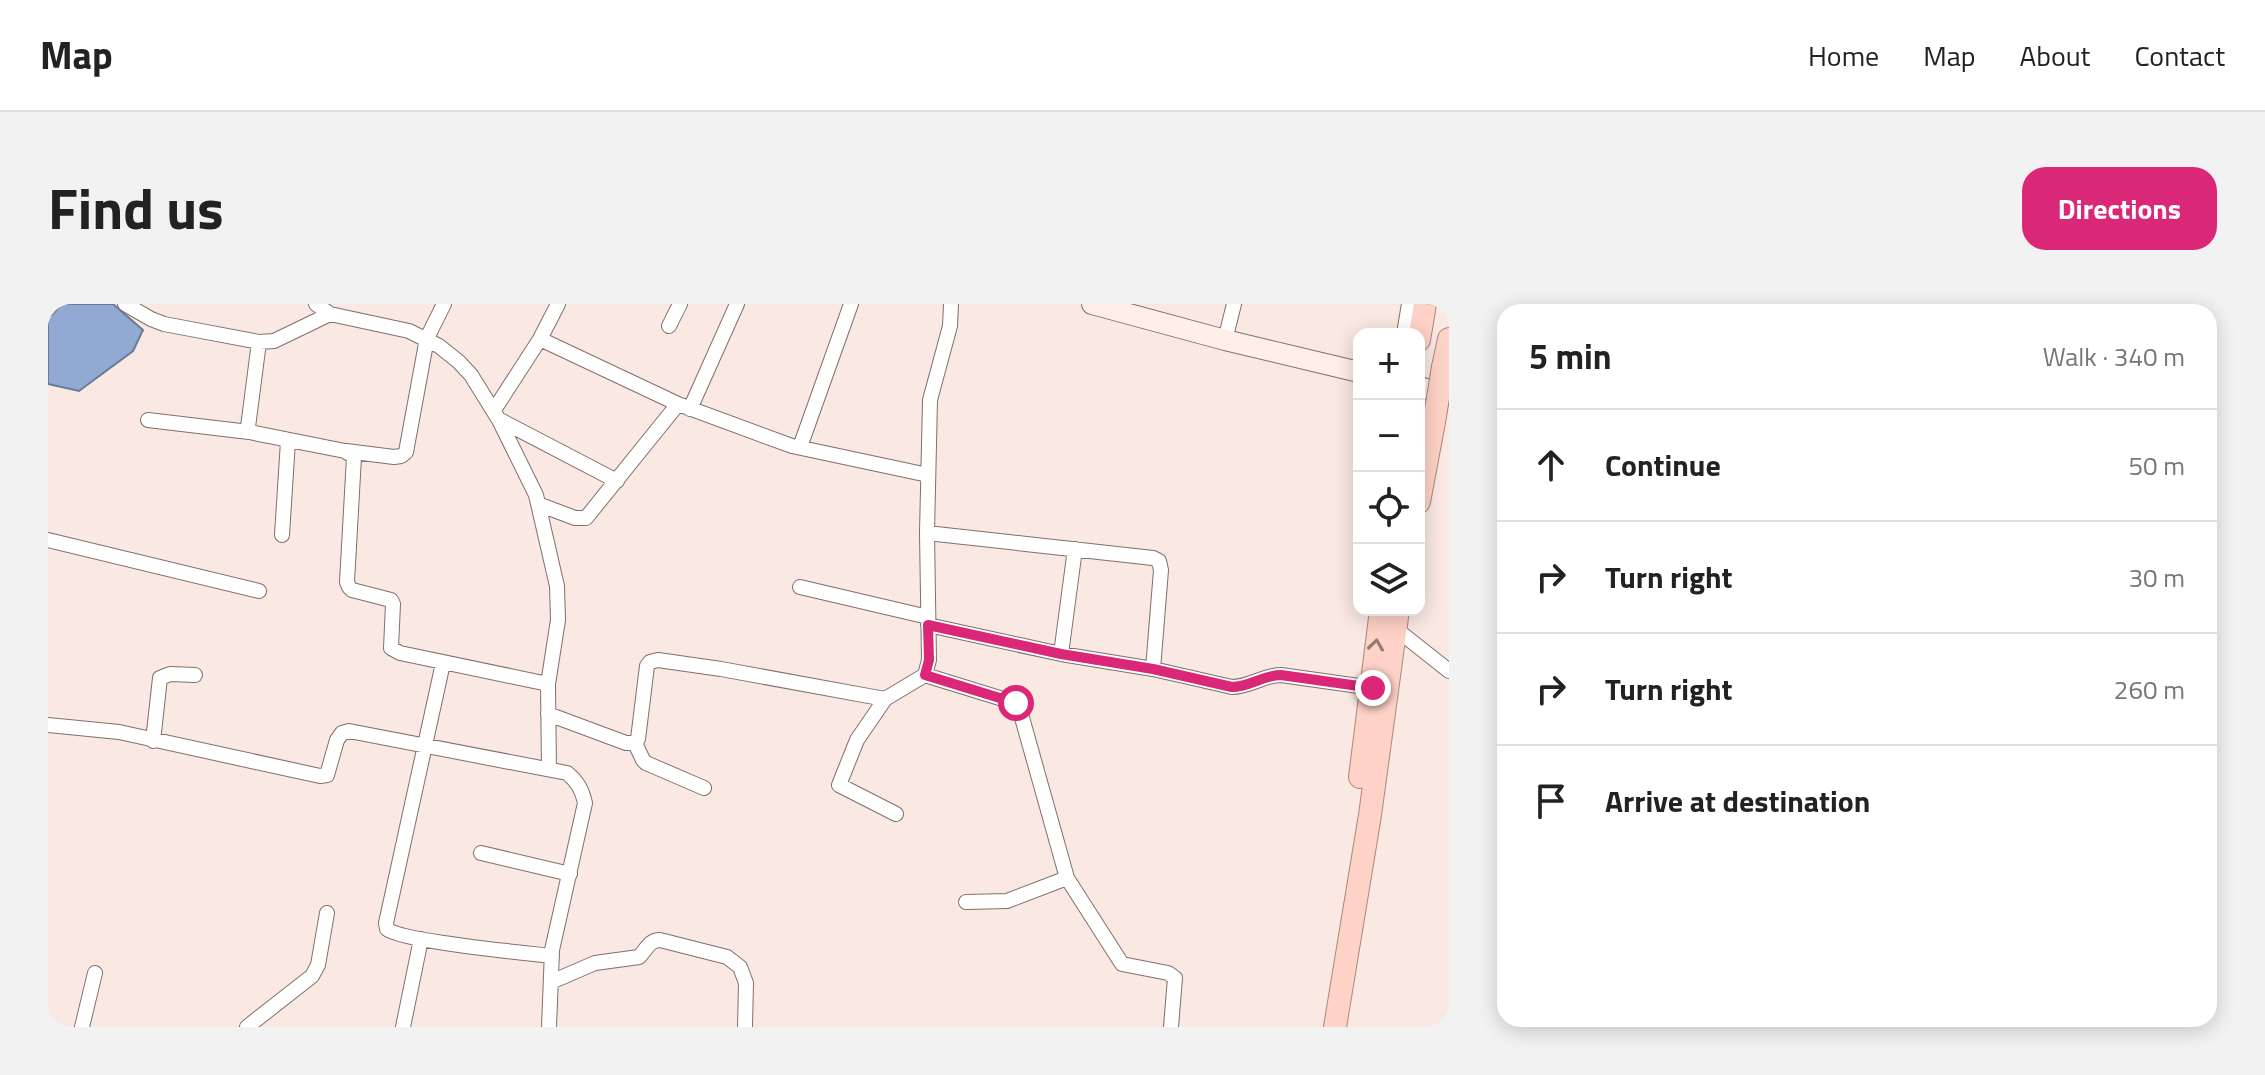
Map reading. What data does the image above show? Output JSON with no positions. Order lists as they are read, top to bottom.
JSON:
{
  "page": {
    "header": "Map",
    "nav": [
      "Home",
      "Map",
      "About",
      "Contact"
    ],
    "title": "Find us",
    "buttons": "Directions",
    "heading": ["5 min", "Walk · 340 m"],
    "map_buttons": ["+", "−"],
    "list": [
      ["Continue", "50 m"],
      ["Turn right", "30 m"],
      ["Turn right", "260 m"],
      "Arrive at destination"
    ]
  }
}
